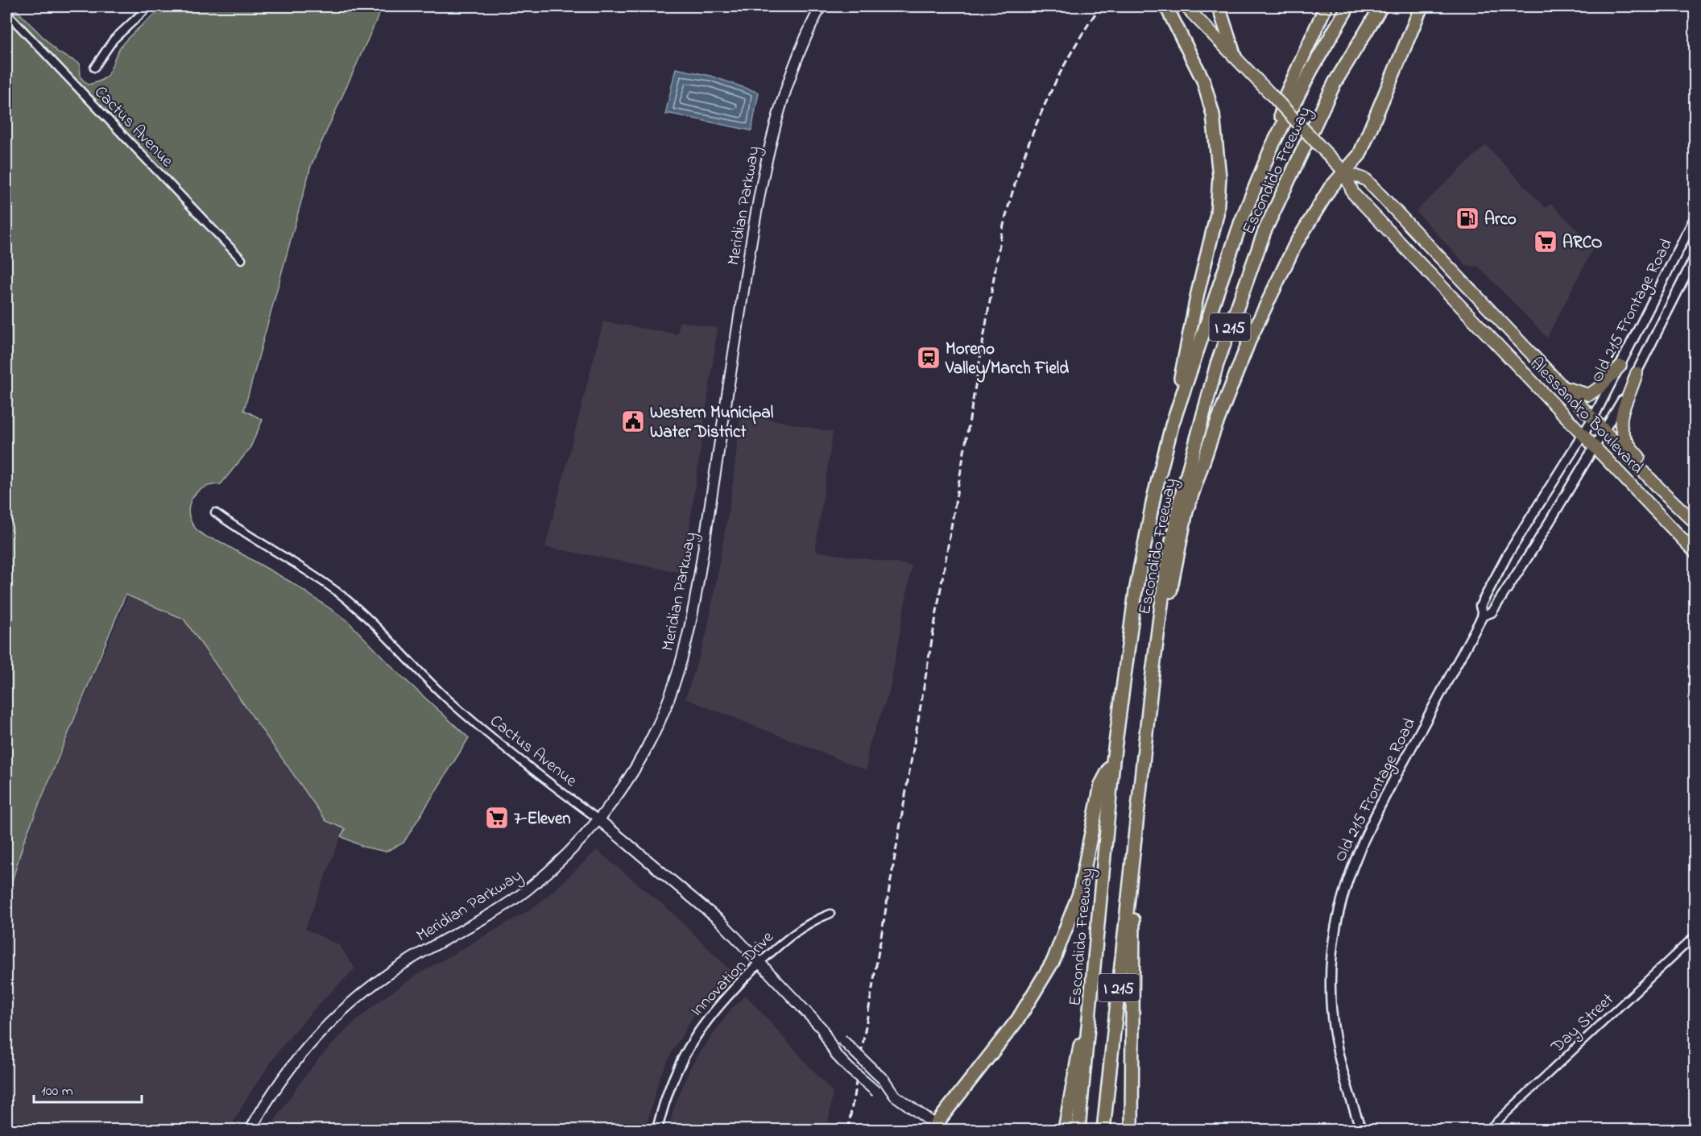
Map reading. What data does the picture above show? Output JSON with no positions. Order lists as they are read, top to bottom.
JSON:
{
  "streets": {
    "highway": ["Escondido Freeway", "I 215"],
    "main road": ["Cactus Avenue", "Meridian Parkway", "Alessandro Boulevard"],
    "street": ["Old 215 Frontage Road", "Innovation Drive", "Day Street"]
  },
  "crossings": [
    ["Cactus Avenue", "Meridian Parkway"],
    ["Cactus Avenue", "Innovation Drive"],
    ["Old 215 Frontage Road", "Alessandro Boulevard"]
  ],
  "places": {
    "fuel station": ["Arco"],
    "supermarket": ["ARCO", "7-Eleven"],
    "station": ["Moreno Valley/March Field"],
    "public building": ["Western Municipal Water District"]
  },
  "scale_bar": "100 m"
}
